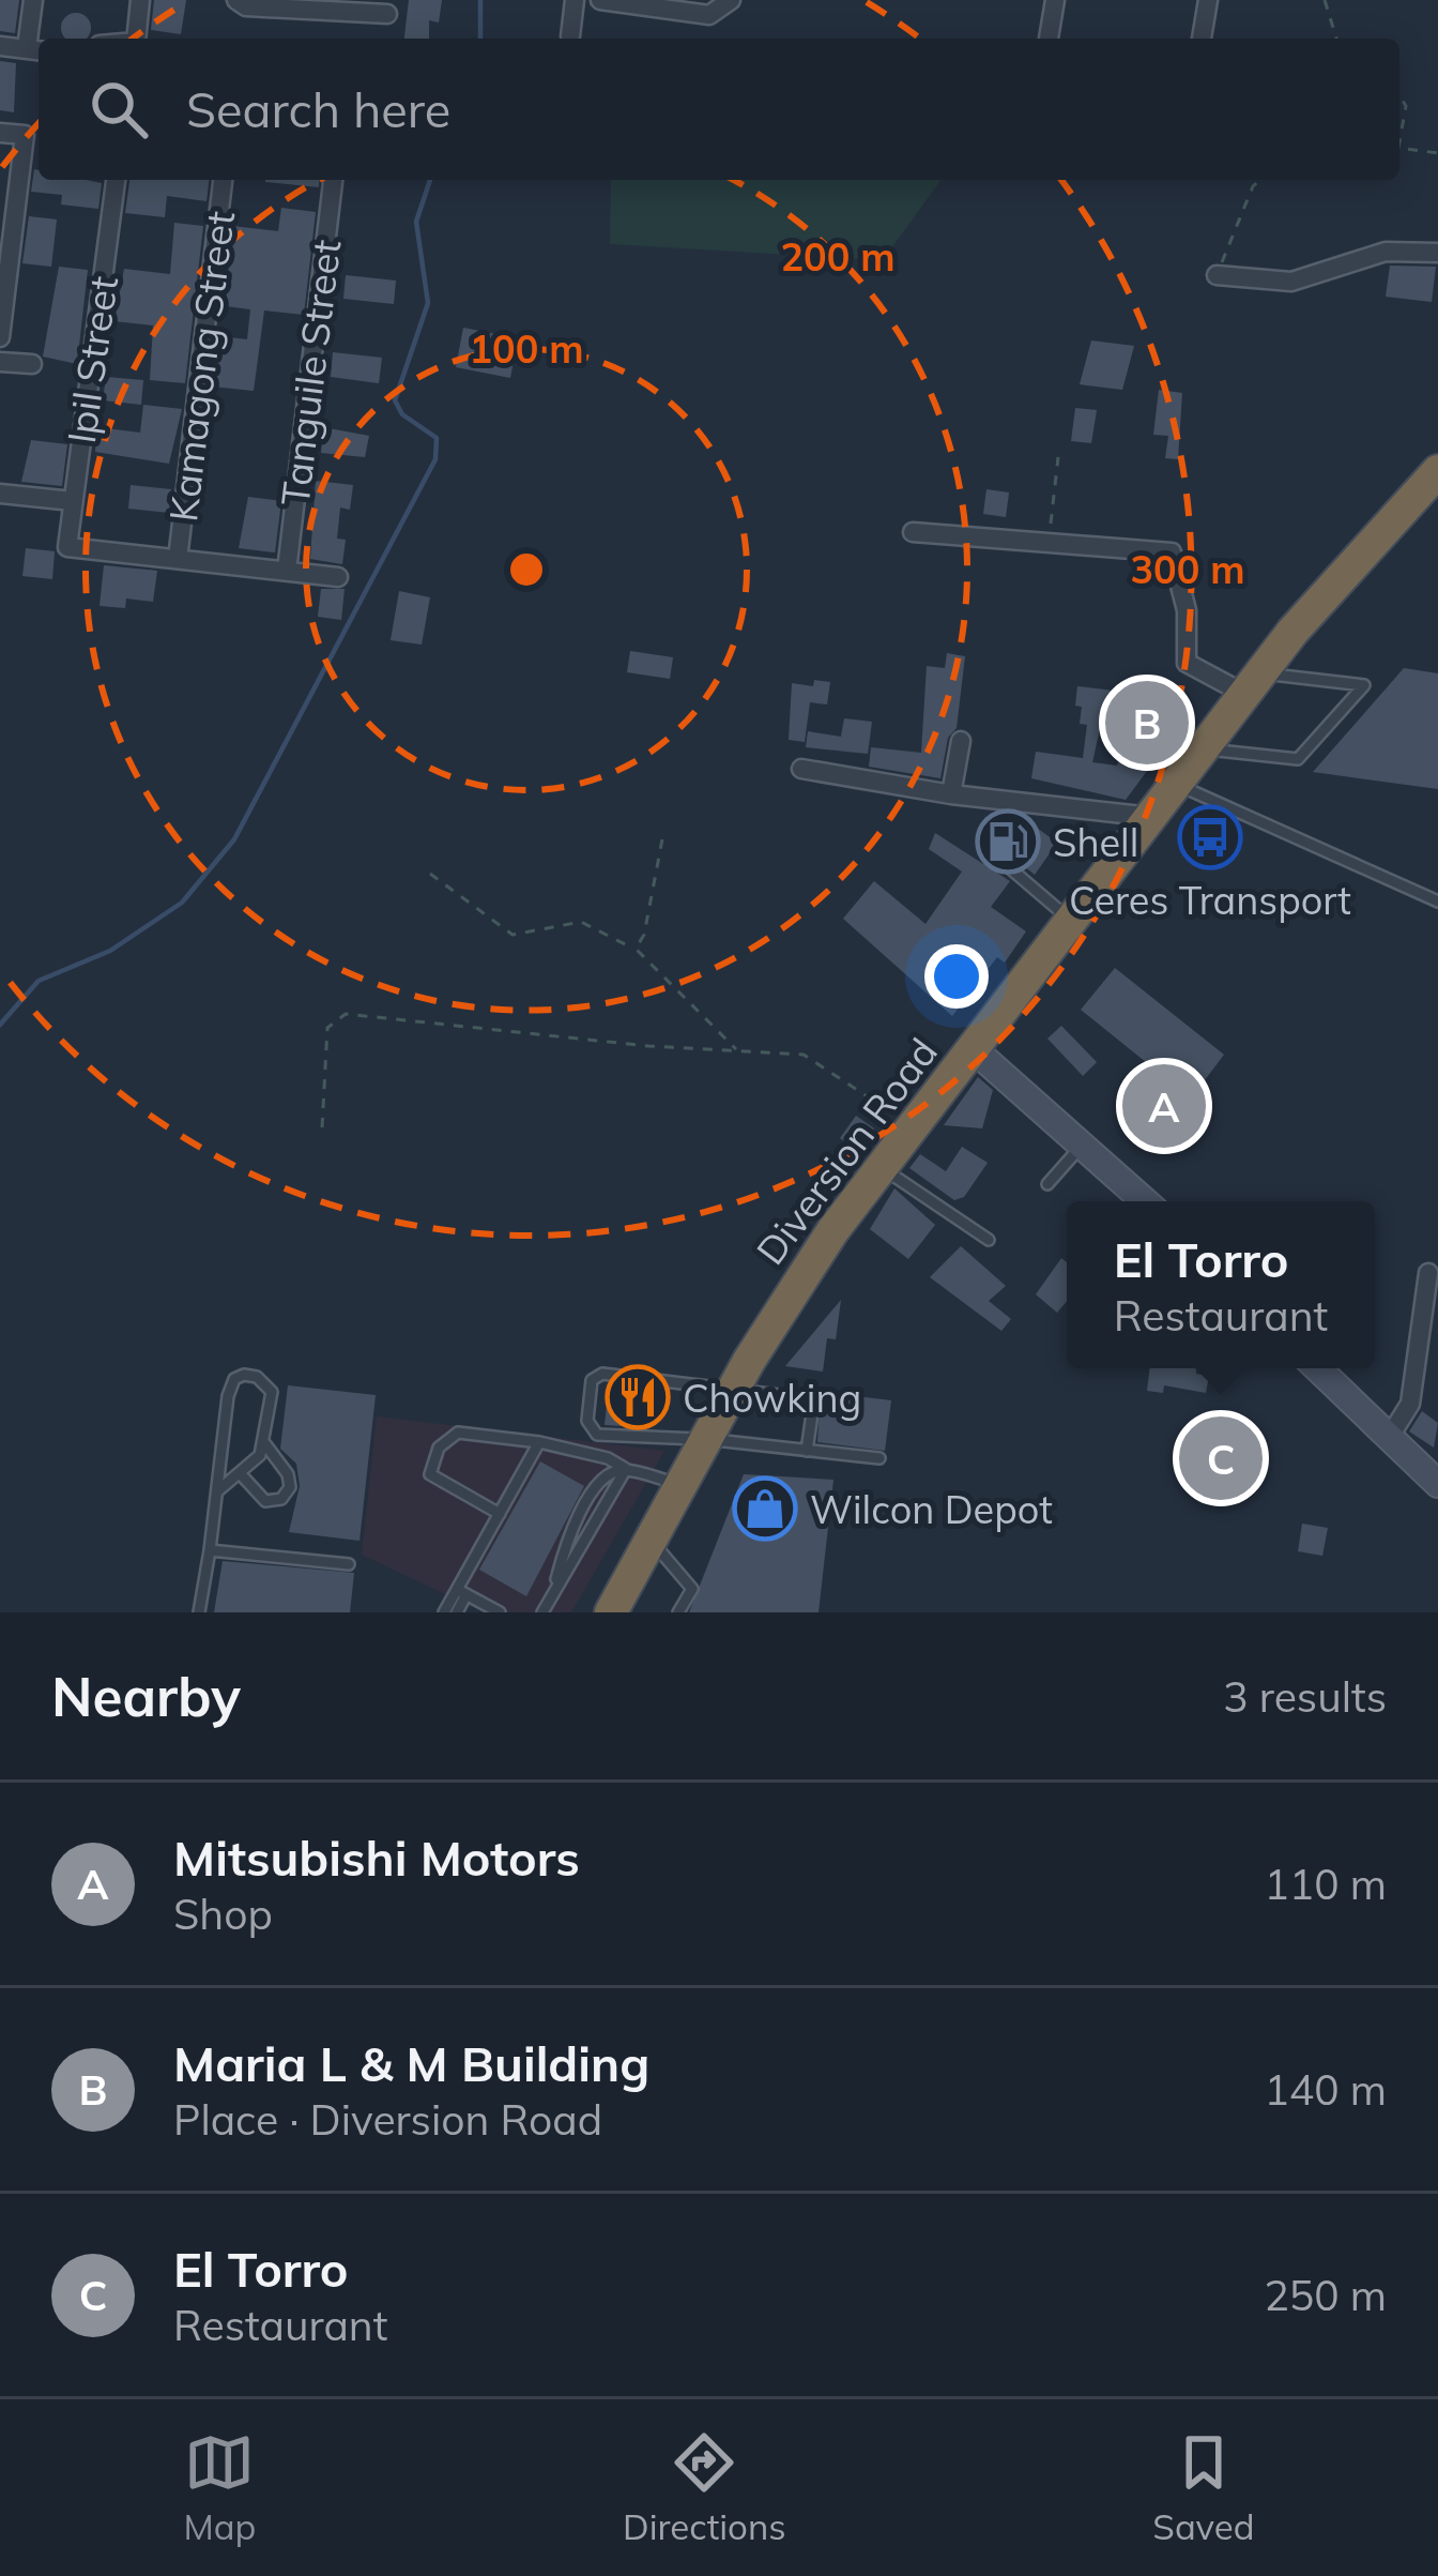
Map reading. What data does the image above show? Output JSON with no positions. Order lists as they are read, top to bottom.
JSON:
{
  "streets": {
    "highway": ["Diversion Road"],
    "street": ["Ipil Street", "Kamagong Street", "Tanguile Street"]
  },
  "crossings": [
    ["Ipil Street", "Kamagong Street"]
  ],
  "places": {
    "bus stop": ["Ceres Transport"],
    "fuel station": ["Shell"],
    "restaurant": ["Chowking"],
    "shop": ["Wilcon Depot"]
  },
  "page": {
    "search": "Search here",
    "pins": ["B", "A", "C"],
    "popup": ["El Torro", "Restaurant"],
    "heading": ["Nearby", "3 results"],
    "list": [
      {
        "mark": "A",
        "name": "Mitsubishi Motors",
        "note": "Shop",
        "value": "110 m"
      },
      {
        "mark": "B",
        "name": "Maria L & M Building",
        "note": "Place · Diversion Road",
        "value": "140 m"
      },
      {
        "mark": "C",
        "name": "El Torro",
        "note": "Restaurant",
        "value": "250 m"
      }
    ],
    "nav": ["Map", "Directions", "Saved"]
  },
  "rings": ["200 m", "100 m", "300 m"]
}
